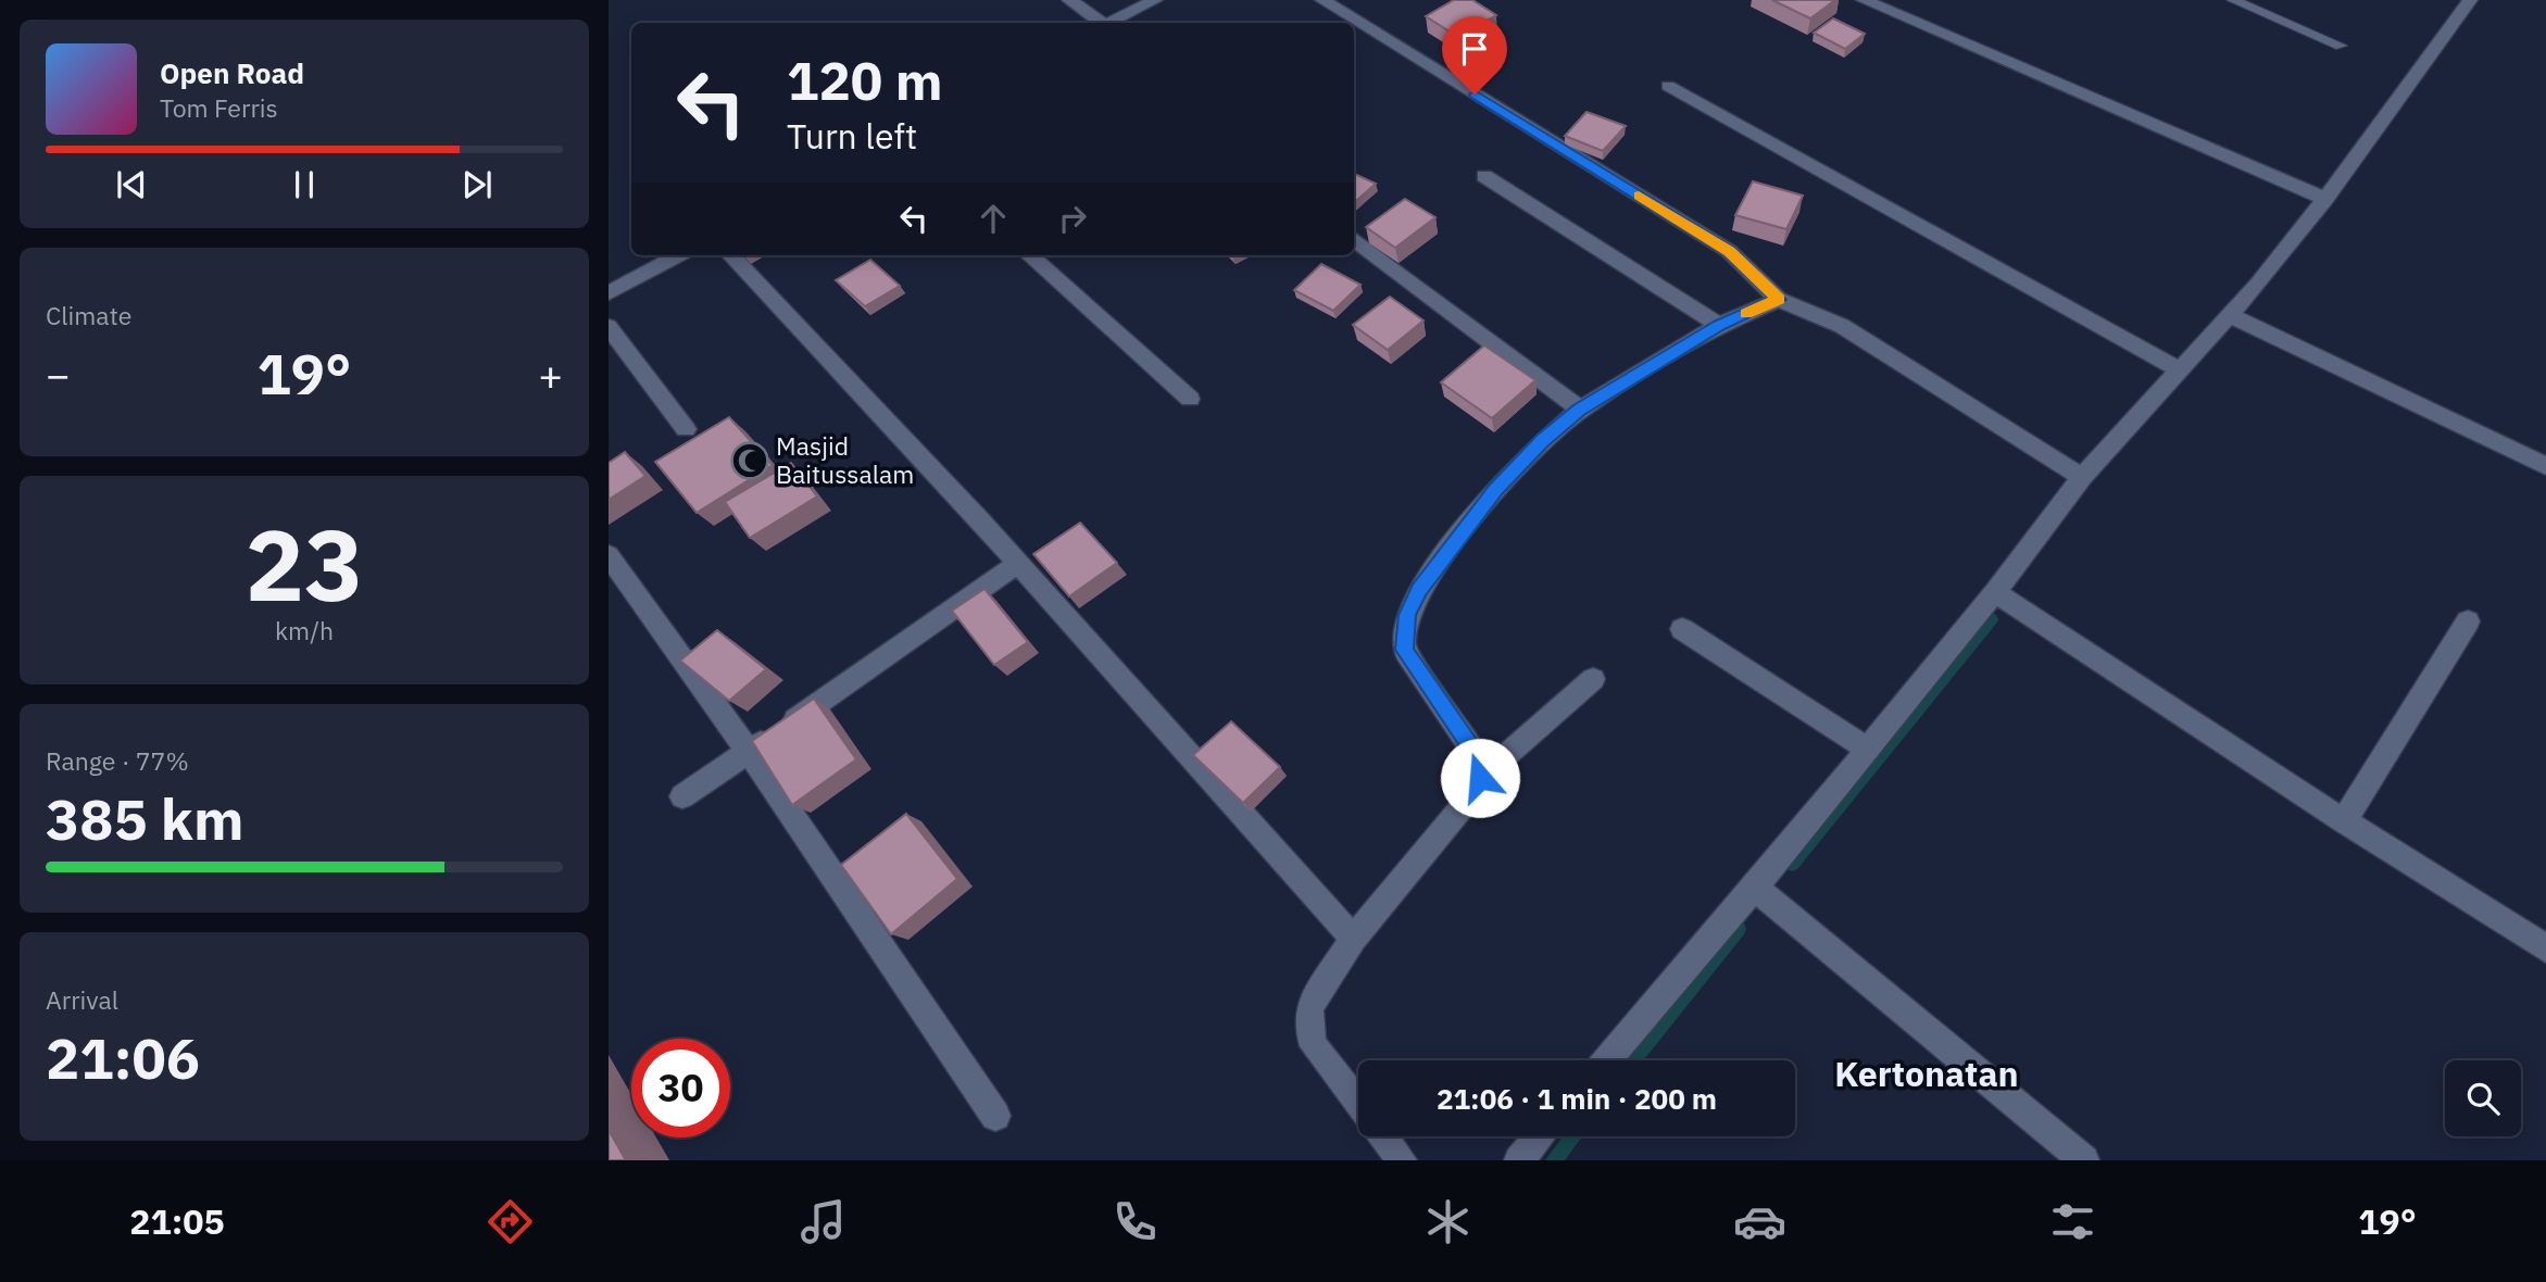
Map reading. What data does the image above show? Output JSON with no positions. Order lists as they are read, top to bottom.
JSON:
{
  "districts": ["Kertonatan"],
  "places": {
    "mosque": ["Masjid Baitussalam"]
  },
  "page": {
    "turn": ["120 m", "Turn left"],
    "song": ["Open Road", "Tom Ferris"],
    "tile": [
      "Climate",
      ["23", "km/h"],
      ["Range · 77%", "385 km"],
      ["Arrival", "21:06"]
    ],
    "heat": ["−", "19°", "+"],
    "limit": "30",
    "trip": "21:06 · 1 min · 200 m",
    "tabs": ["21:05", "19°"]
  }
}
